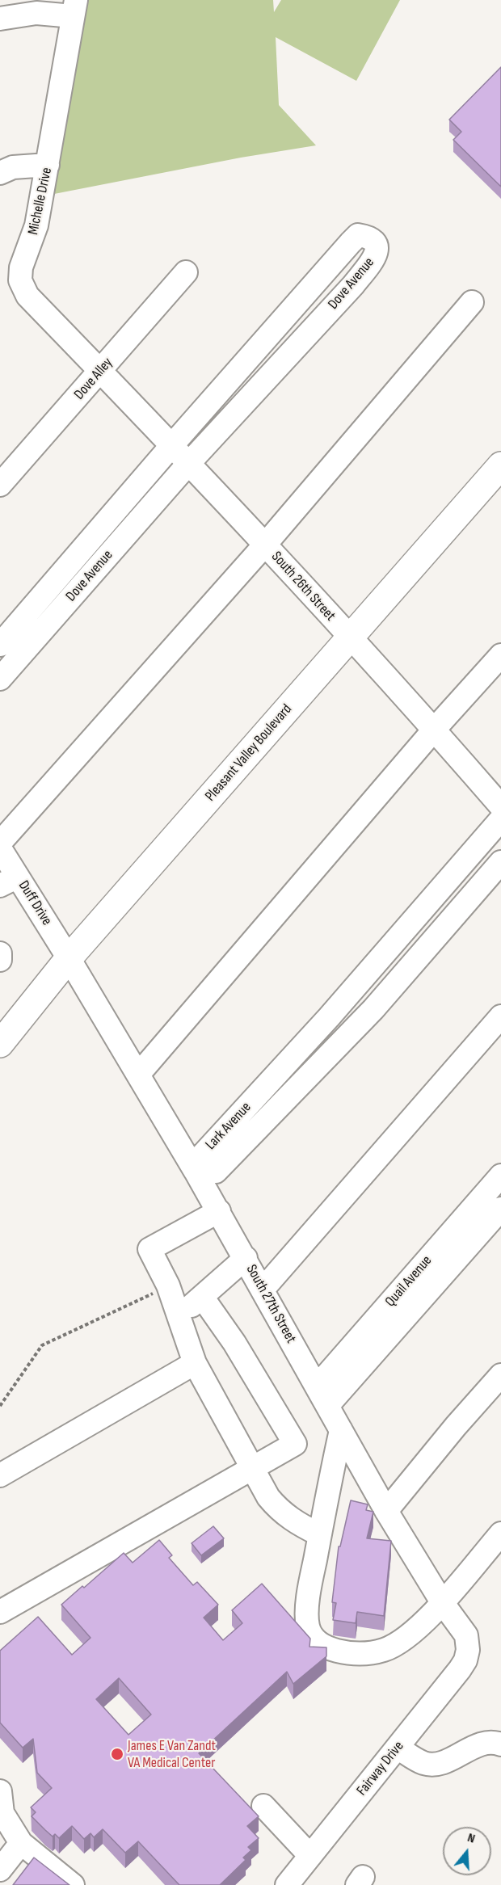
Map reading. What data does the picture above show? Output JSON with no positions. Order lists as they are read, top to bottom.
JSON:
{
  "streets": {
    "main road": ["Pleasant Valley Boulevard"],
    "street": [
      "Michelle Drive",
      "Dove Avenue",
      "Dove Alley",
      "South 26th Street",
      "Duff Drive",
      "Lark Avenue",
      "Quail Avenue",
      "South 27th Street",
      "Fairway Drive"
    ]
  },
  "crossings": [
    ["Michelle Drive", "Dove Alley"],
    ["Michelle Drive", "South 26th Street"],
    ["Dove Avenue", "South 26th Street"],
    ["Dove Alley", "South 26th Street"],
    ["South 26th Street", "Pleasant Valley Boulevard"],
    ["Pleasant Valley Boulevard", "Duff Drive"],
    ["Pleasant Valley Boulevard", "South 27th Street"],
    ["Duff Drive", "South 27th Street"],
    ["Lark Avenue", "South 27th Street"],
    ["Quail Avenue", "South 27th Street"],
    ["South 27th Street", "Fairway Drive"]
  ],
  "places": ["James E Van Zandt VA Medical Center"],
  "north": "top"
}
